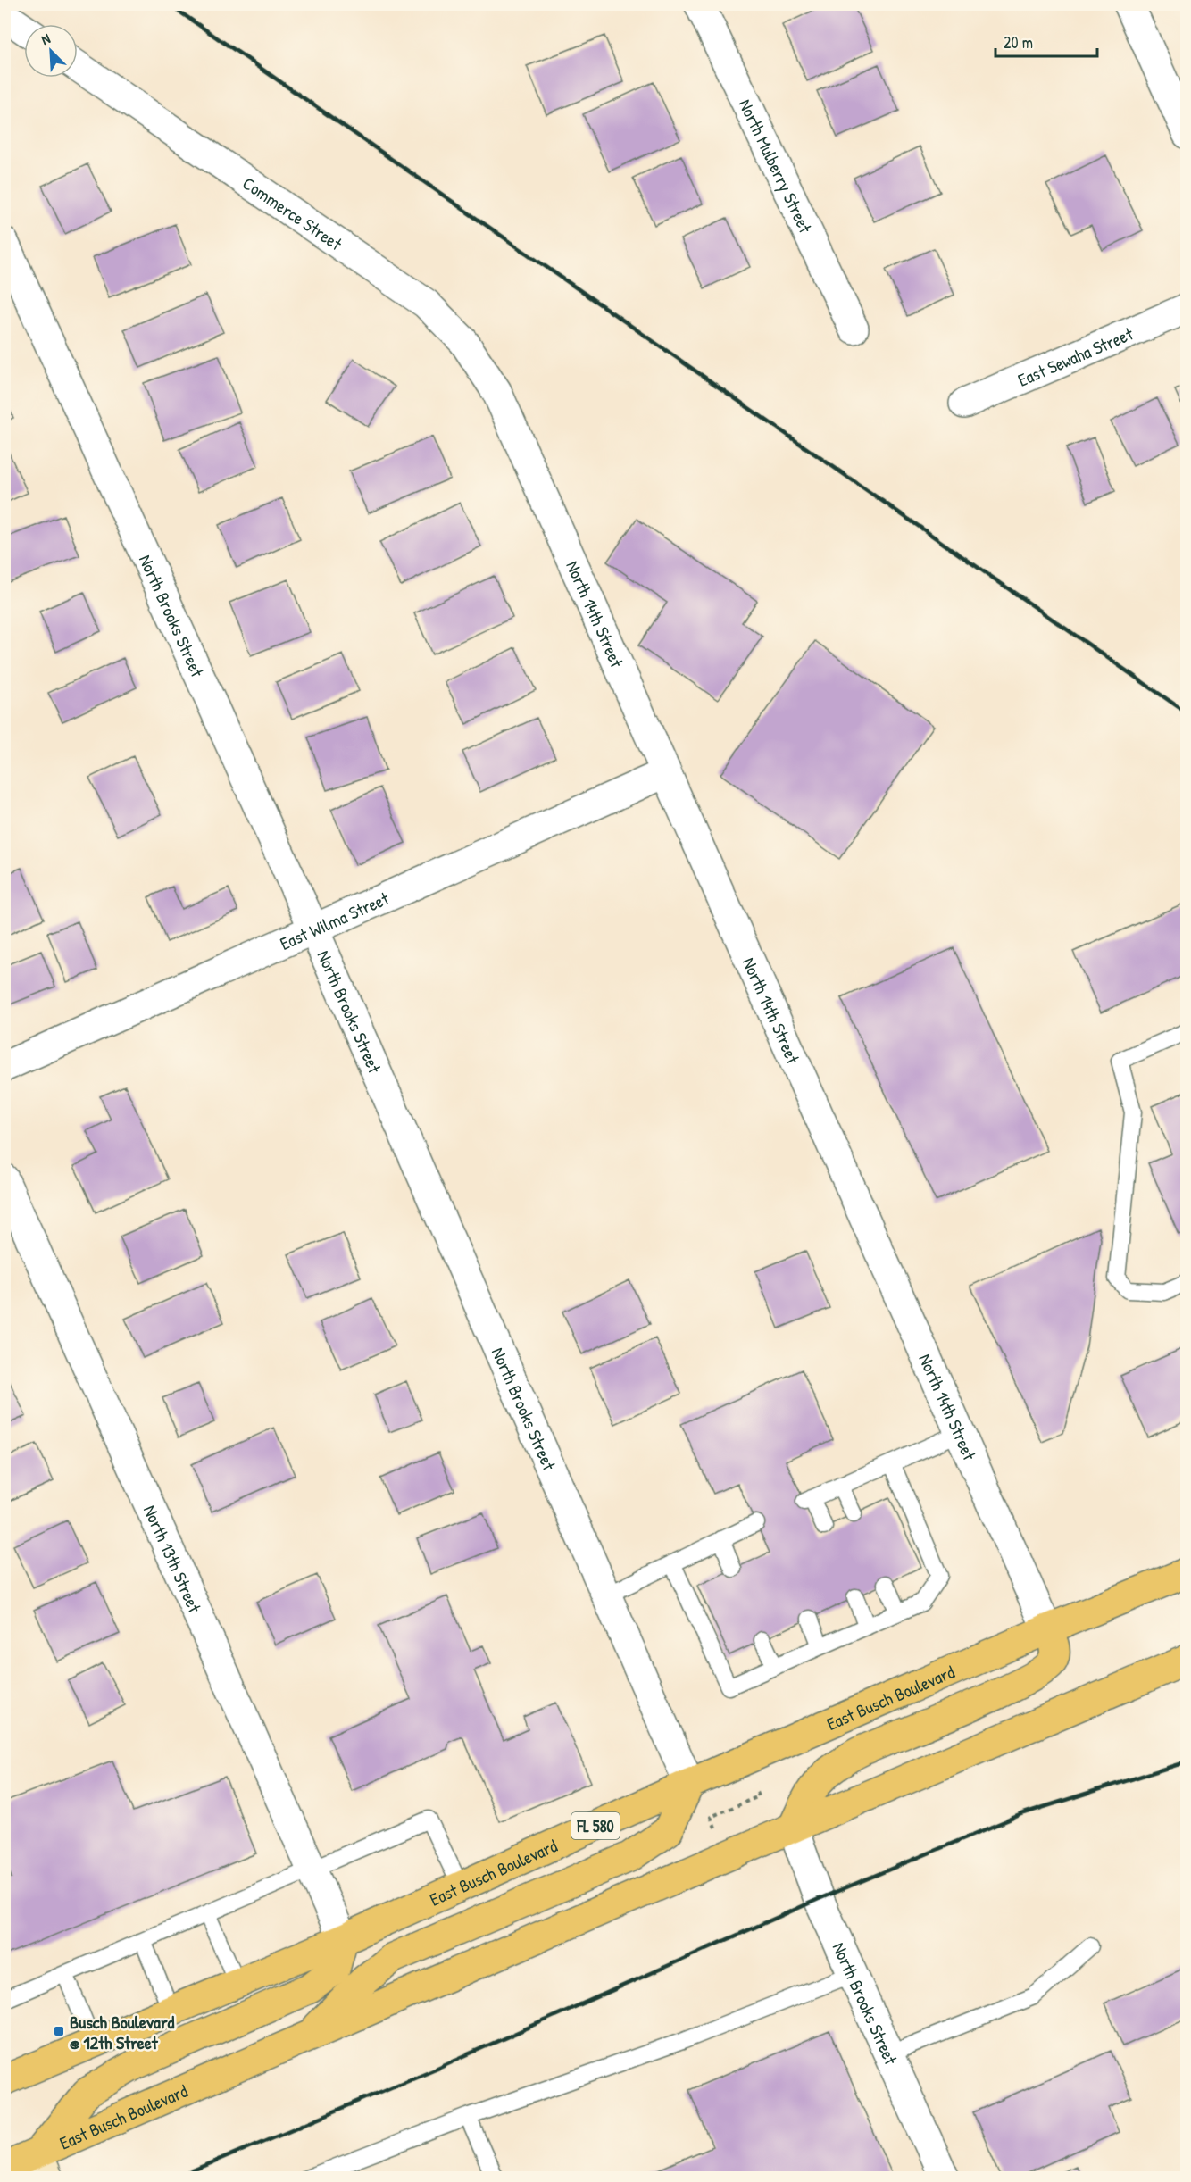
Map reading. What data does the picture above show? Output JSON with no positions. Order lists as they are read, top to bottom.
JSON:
{
  "streets": {
    "main road": ["East Busch Boulevard", "FL 580"],
    "street": [
      "North Mulberry Street",
      "Commerce Street",
      "East Sewaha Street",
      "North 14th Street",
      "North Brooks Street",
      "East Wilma Street",
      "North 13th Street"
    ]
  },
  "crossings": [
    ["Commerce Street", "North 14th Street"],
    ["North 14th Street", "East Wilma Street"],
    ["North 14th Street", "East Busch Boulevard"],
    ["North Brooks Street", "East Wilma Street"],
    ["North Brooks Street", "East Busch Boulevard"],
    ["North 13th Street", "East Busch Boulevard"]
  ],
  "places": {
    "transit": ["Busch Boulevard @ 12th Street"]
  },
  "scale_bar": "20 m",
  "north": "top left"
}
